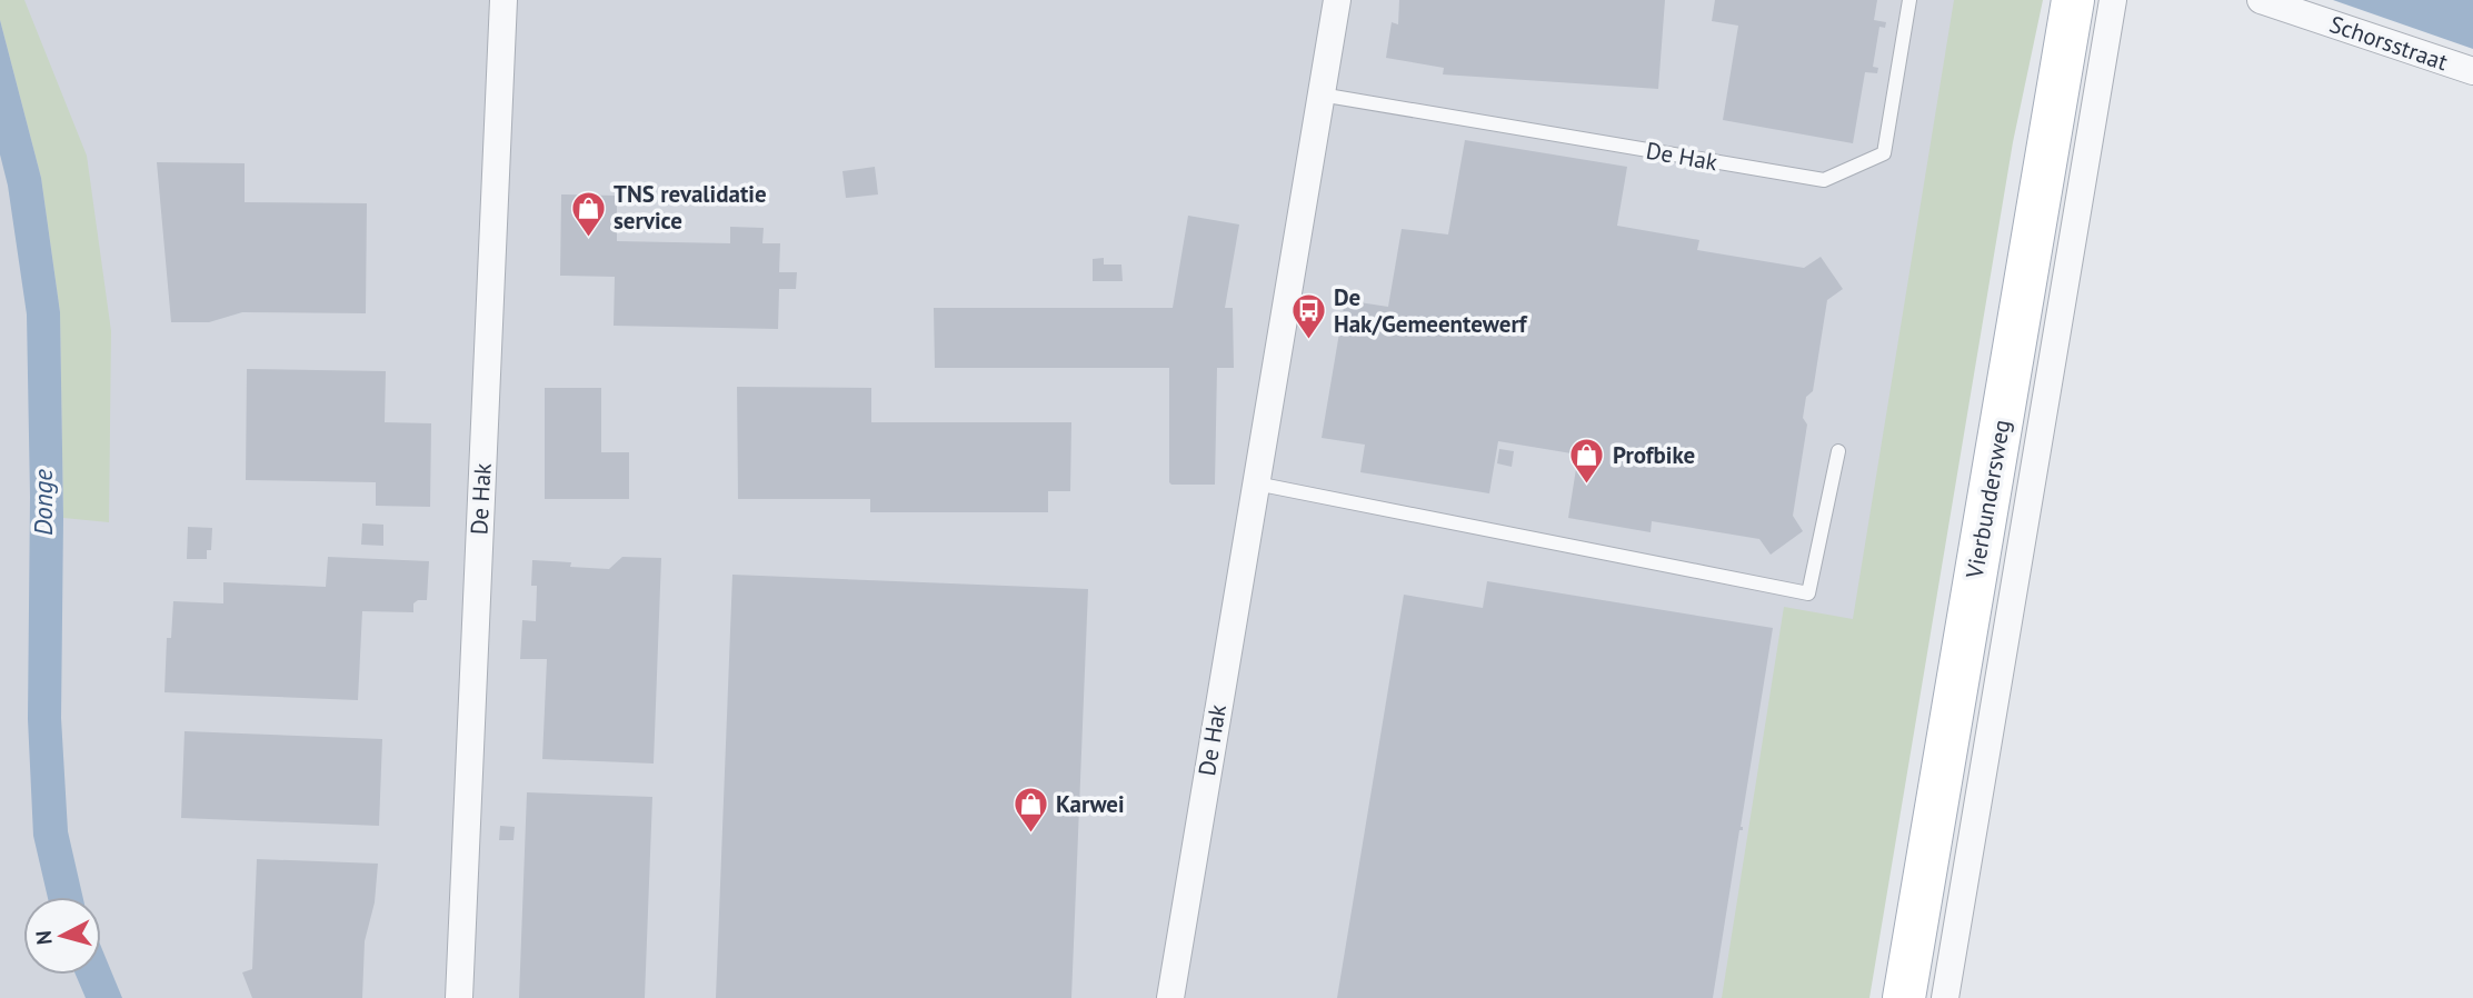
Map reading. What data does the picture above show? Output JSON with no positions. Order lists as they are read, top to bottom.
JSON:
{
  "streets": {
    "main road": ["Vierbundersweg"],
    "street": ["Schorsstraat", "De Hak"]
  },
  "water": ["Donge"],
  "places": {
    "shop": ["TNS revalidatie service", "Profbike", "Karwei"],
    "bus stop": ["De Hak/Gemeentewerf"]
  },
  "north": "left"
}
